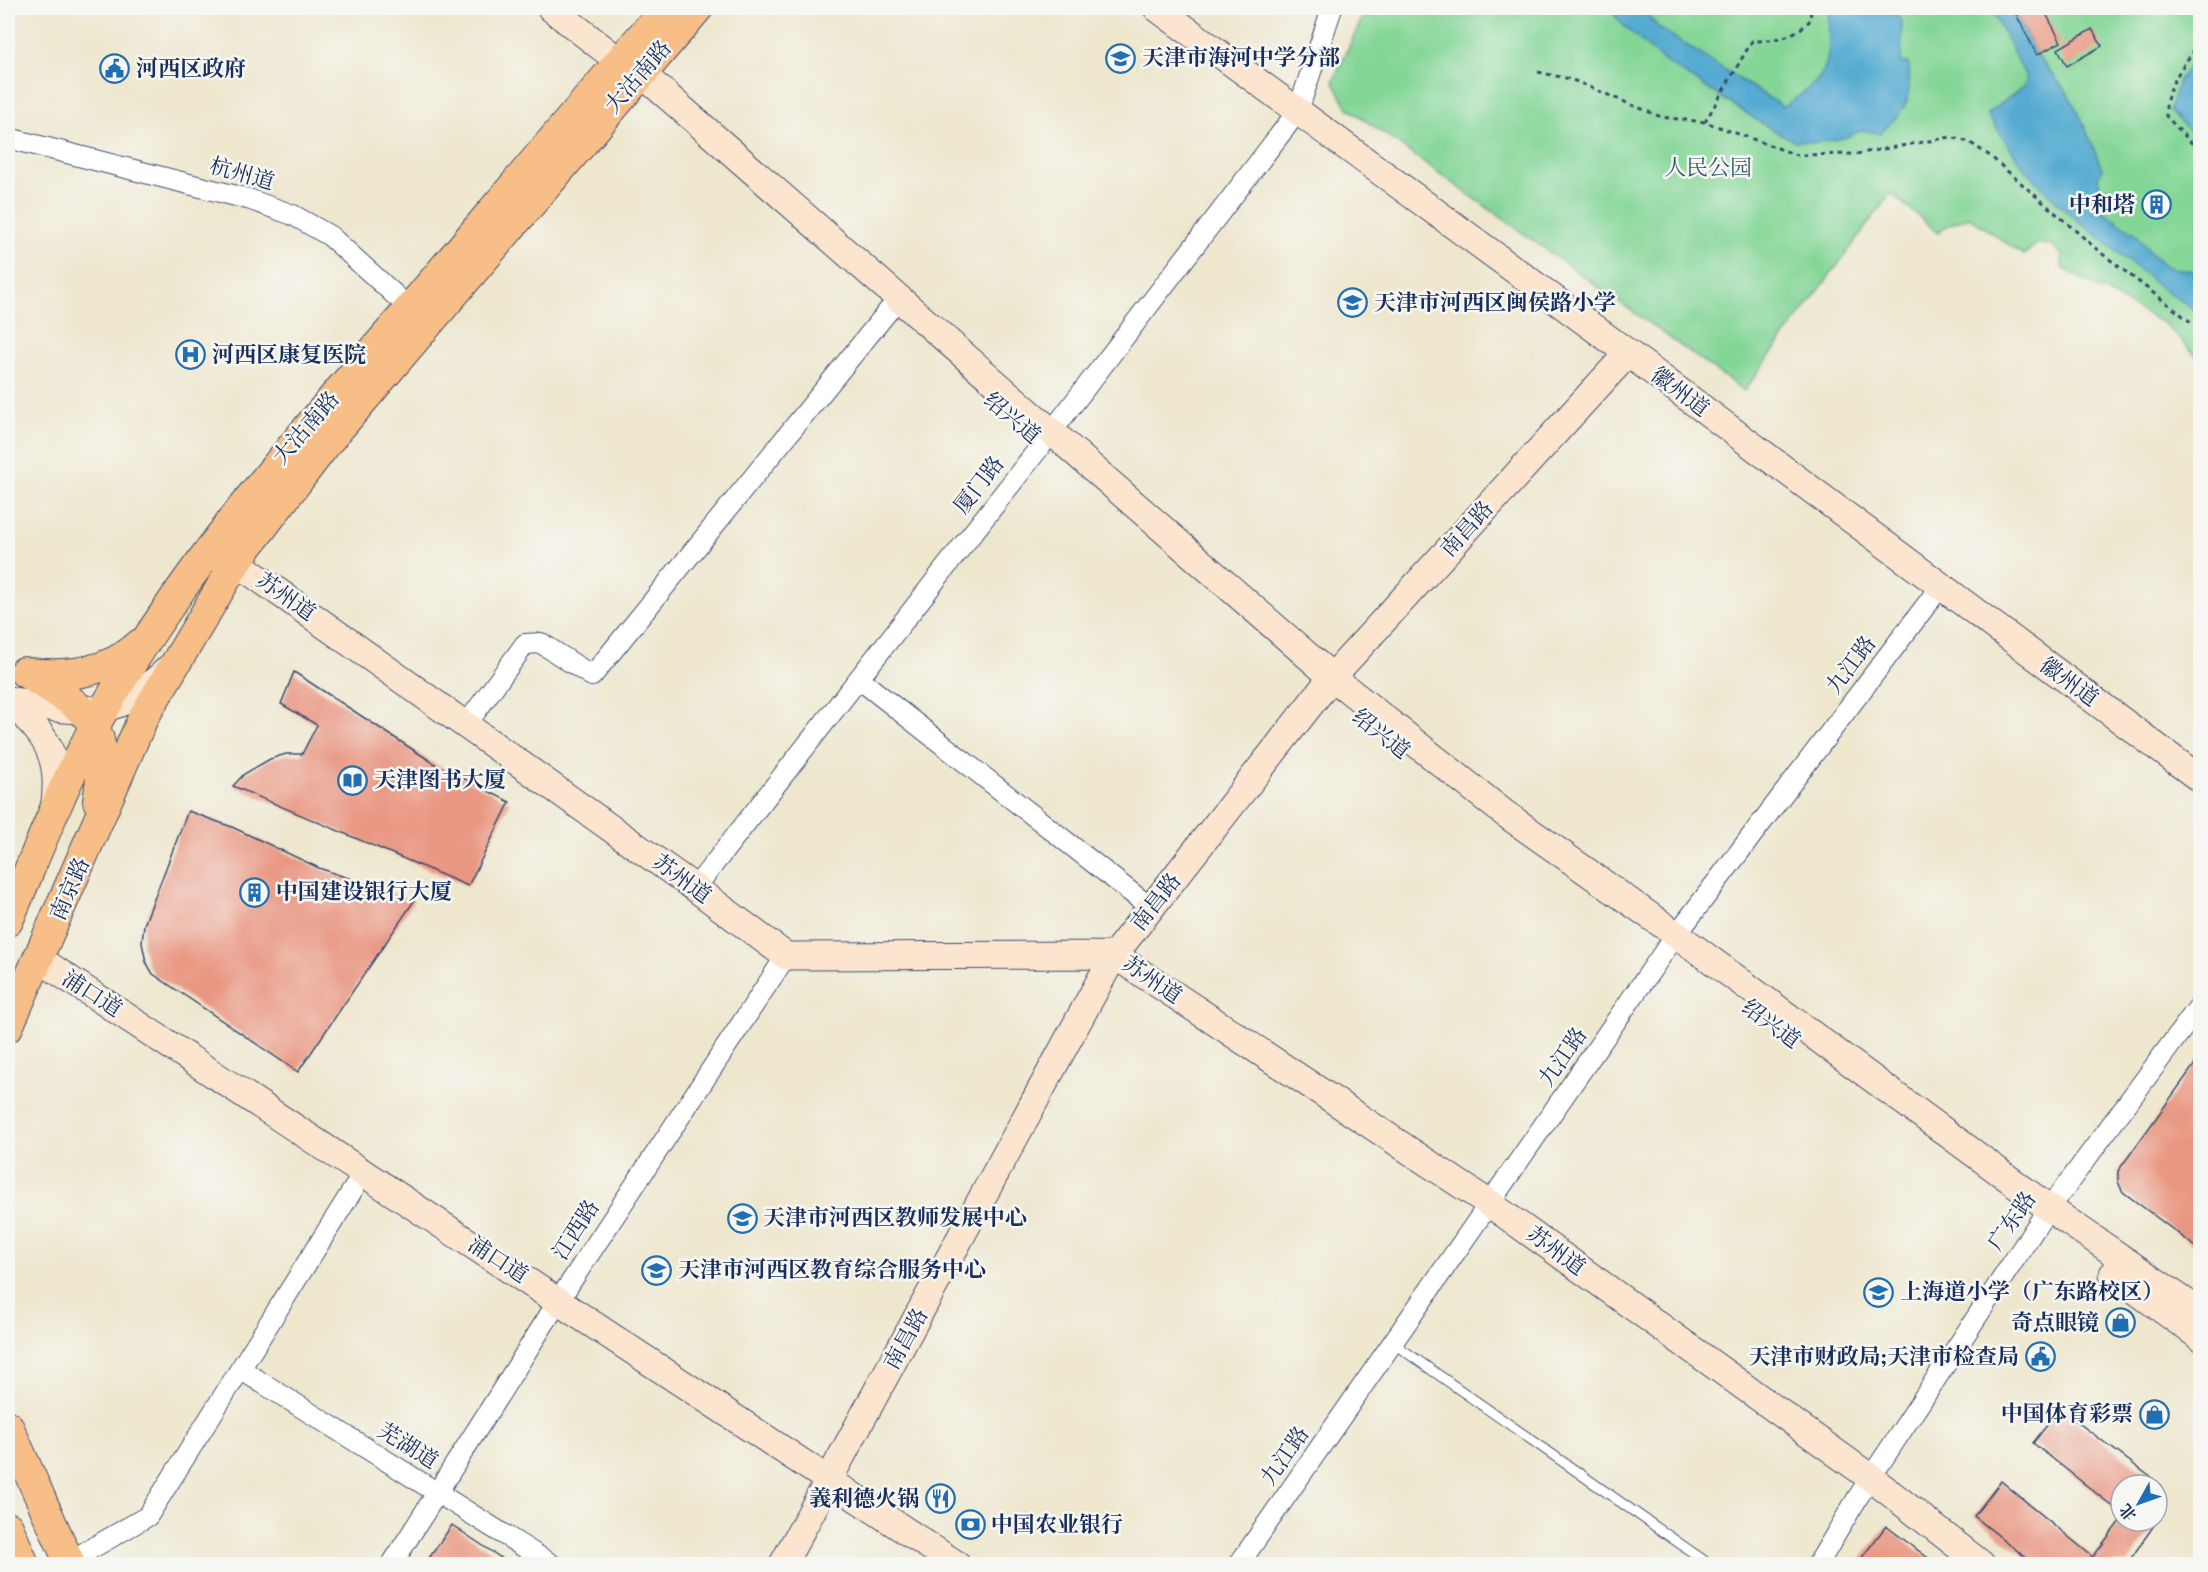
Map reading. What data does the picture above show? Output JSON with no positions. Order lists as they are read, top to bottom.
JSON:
{
  "streets": {
    "main road": ["大沽南路", "南京路"],
    "street": [
      "杭州道",
      "徽州道",
      "绍兴道",
      "厦门路",
      "南昌路",
      "苏州道",
      "九江路",
      "浦口道",
      "广东路",
      "江西路",
      "芜湖道"
    ]
  },
  "crossings": [
    ["大沽南路", "杭州道"],
    ["大沽南路", "绍兴道"],
    ["大沽南路", "苏州道"],
    ["大沽南路", "南京路"],
    ["徽州道", "厦门路"],
    ["徽州道", "南昌路"],
    ["徽州道", "九江路"],
    ["绍兴道", "厦门路"],
    ["绍兴道", "南昌路"],
    ["绍兴道", "九江路"],
    ["绍兴道", "广东路"],
    ["厦门路", "苏州道"],
    ["南昌路", "苏州道"],
    ["南昌路", "浦口道"],
    ["苏州道", "九江路"],
    ["苏州道", "广东路"],
    ["苏州道", "江西路"],
    ["南京路", "浦口道"],
    ["浦口道", "江西路"],
    ["江西路", "芜湖道"]
  ],
  "parks": ["人民公园"],
  "places": {
    "school or university": [
      "天津市海河中学分部",
      "天津市河西区闽侯路小学",
      "天津市河西区教师发展中心",
      "天津市河西区教育综合服务中心",
      "上海道小学（广东路校区）"
    ],
    "public building": ["河西区政府", "天津市财政局;天津市检查局"],
    "building": ["中和塔", "中国建设银行大厦"],
    "hospital": ["河西区康复医院"],
    "library": ["天津图书大厦"],
    "shop": ["奇点眼镜", "中国体育彩票"],
    "restaurant": ["義利德火锅"],
    "bank": ["中国农业银行"]
  },
  "north": "bottom left"
}
